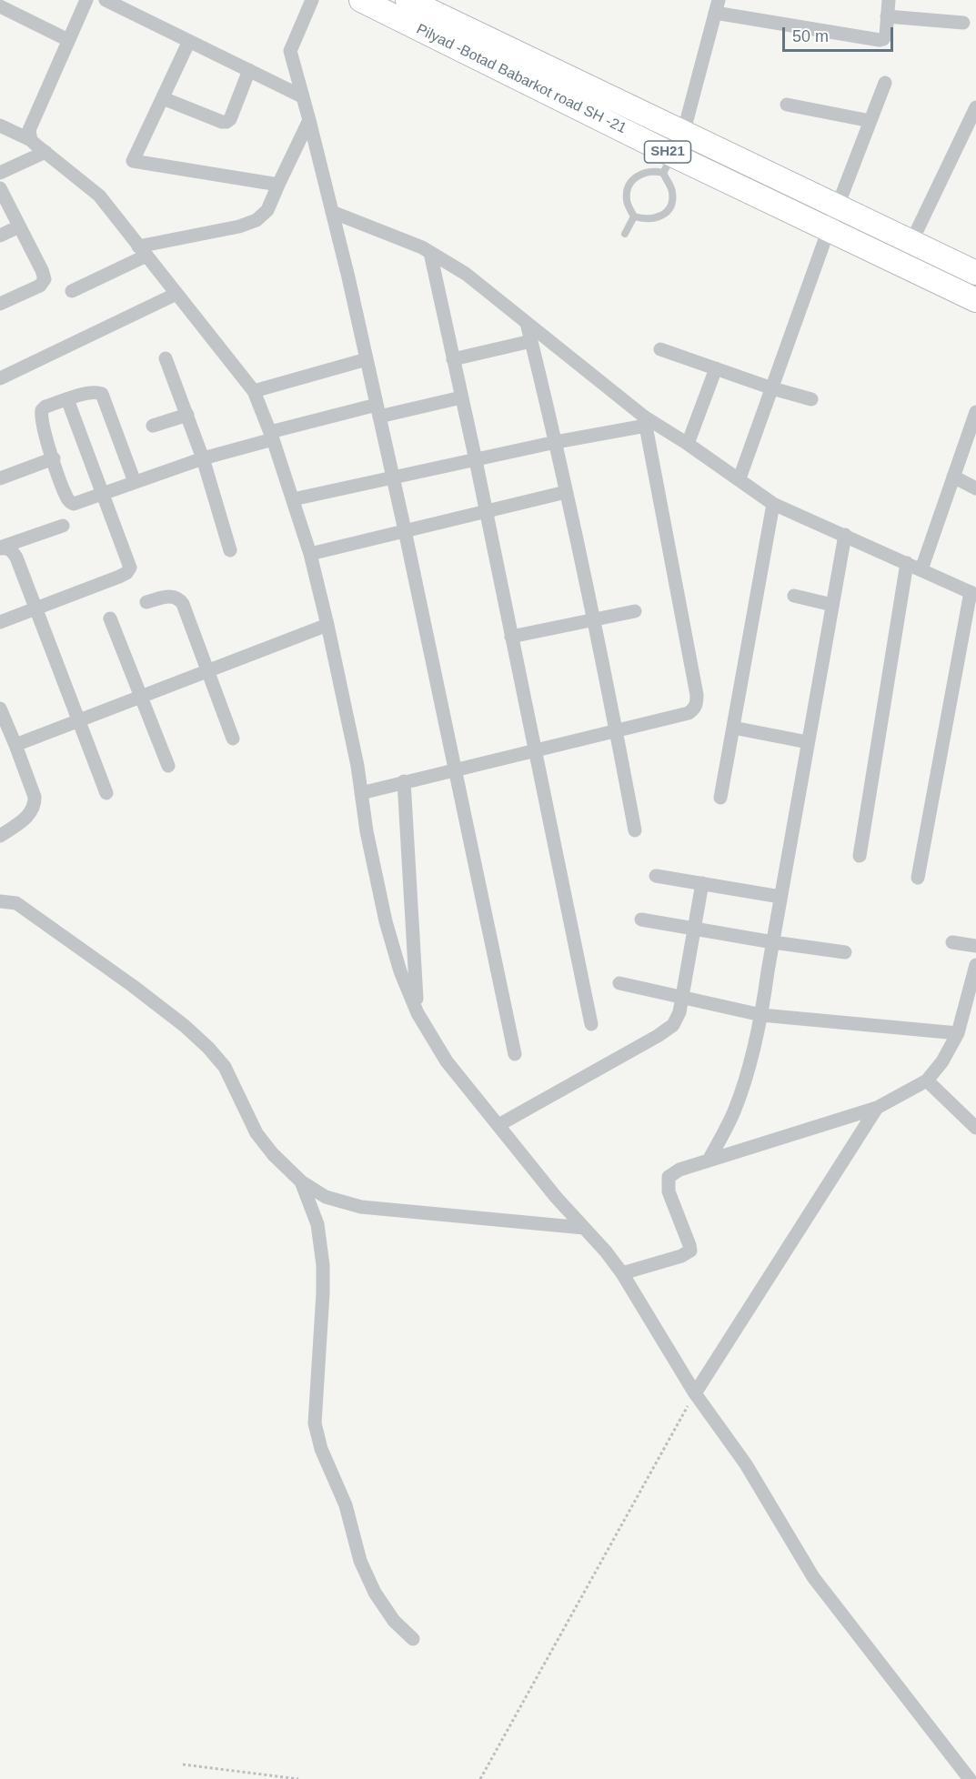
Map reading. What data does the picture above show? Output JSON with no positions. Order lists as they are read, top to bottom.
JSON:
{
  "streets": {
    "main road": ["Pilyad -Botad Babarkot road SH -21", "SH21"]
  },
  "scale_bar": "50 m"
}
